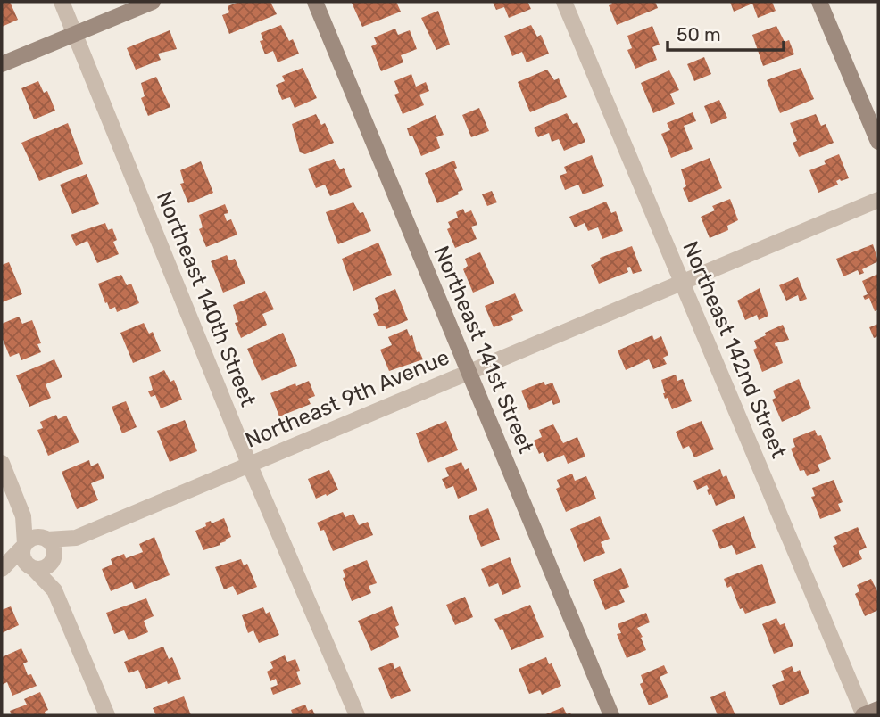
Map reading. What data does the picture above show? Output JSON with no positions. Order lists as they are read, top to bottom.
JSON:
{
  "streets": {
    "street": [
      "Northeast 140th Street",
      "Northeast 141st Street",
      "Northeast 142nd Street",
      "Northeast 9th Avenue"
    ]
  },
  "crossings": [
    ["Northeast 140th Street", "Northeast 9th Avenue"],
    ["Northeast 141st Street", "Northeast 9th Avenue"],
    ["Northeast 142nd Street", "Northeast 9th Avenue"]
  ],
  "scale_bar": "50 m"
}
